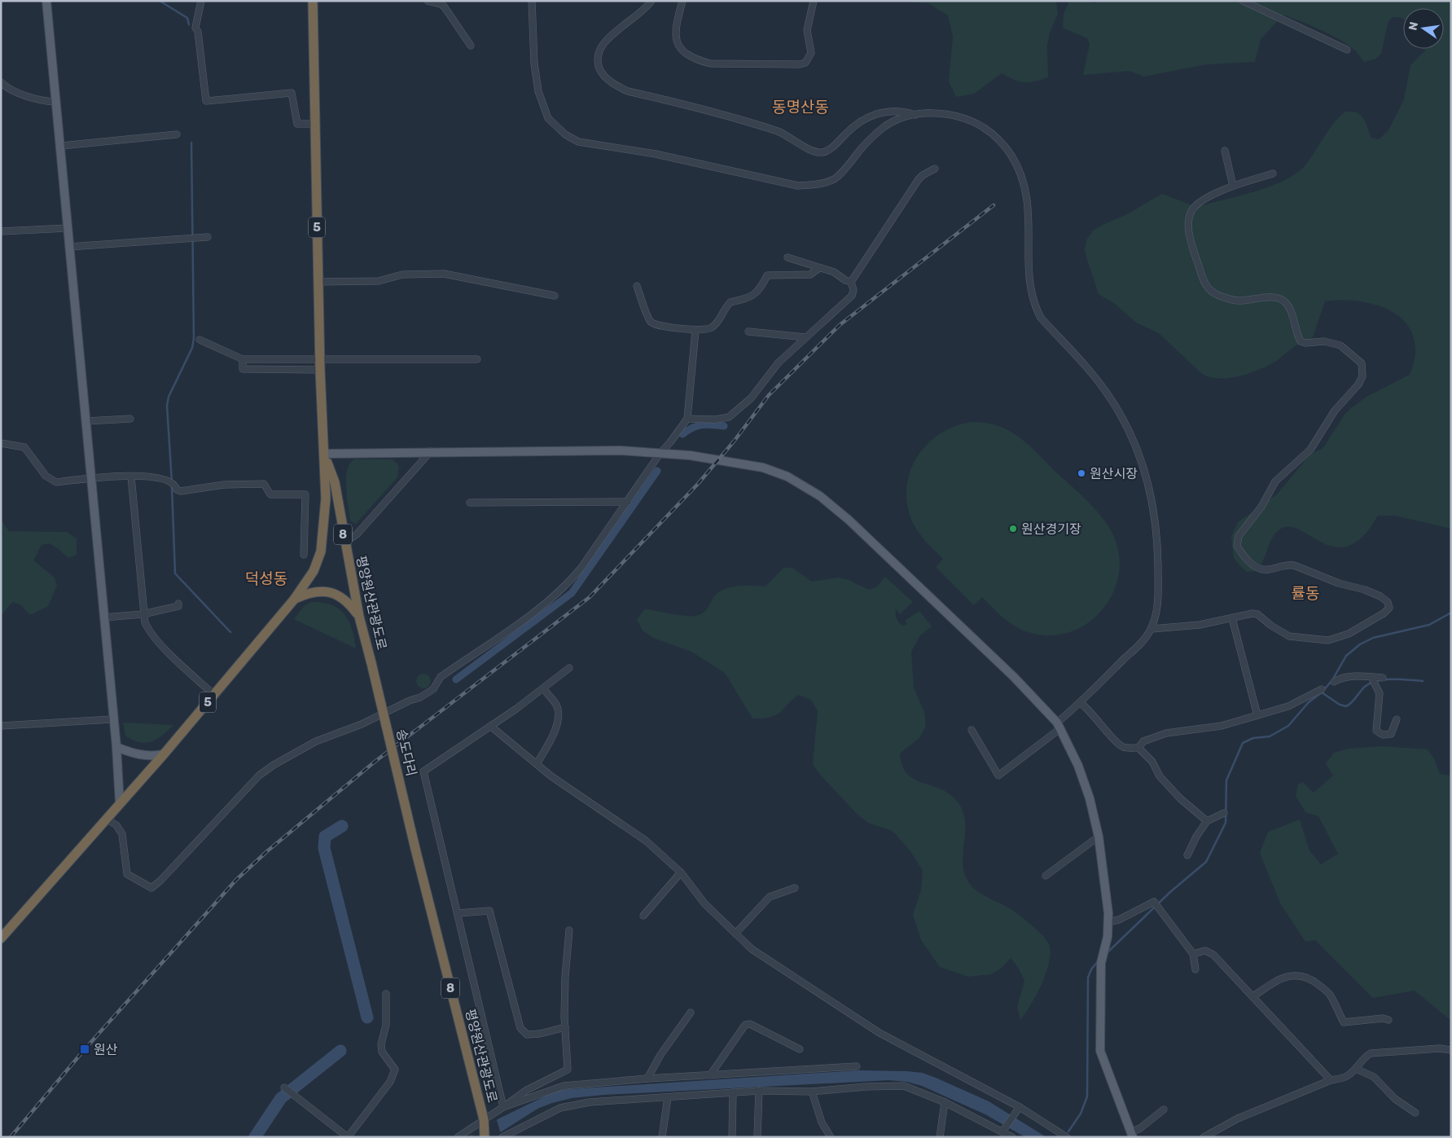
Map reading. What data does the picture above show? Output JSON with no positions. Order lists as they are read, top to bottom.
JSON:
{
  "streets": {
    "highway": [
      "5",
      "8",
      "평양원산관광도로",
      "송도다리"
    ]
  },
  "crossings": [
    ["5", "8"],
    ["5", "평양원산관광도로"],
    ["8", "평양원산관광도로"],
    ["평양원산관광도로", "송도다리"]
  ],
  "districts": ["동명산동", "덕성동", "률동"],
  "places": {
    "other": ["원산시장", "원산경기장"],
    "transit": ["원산"]
  },
  "north": "left"
}
